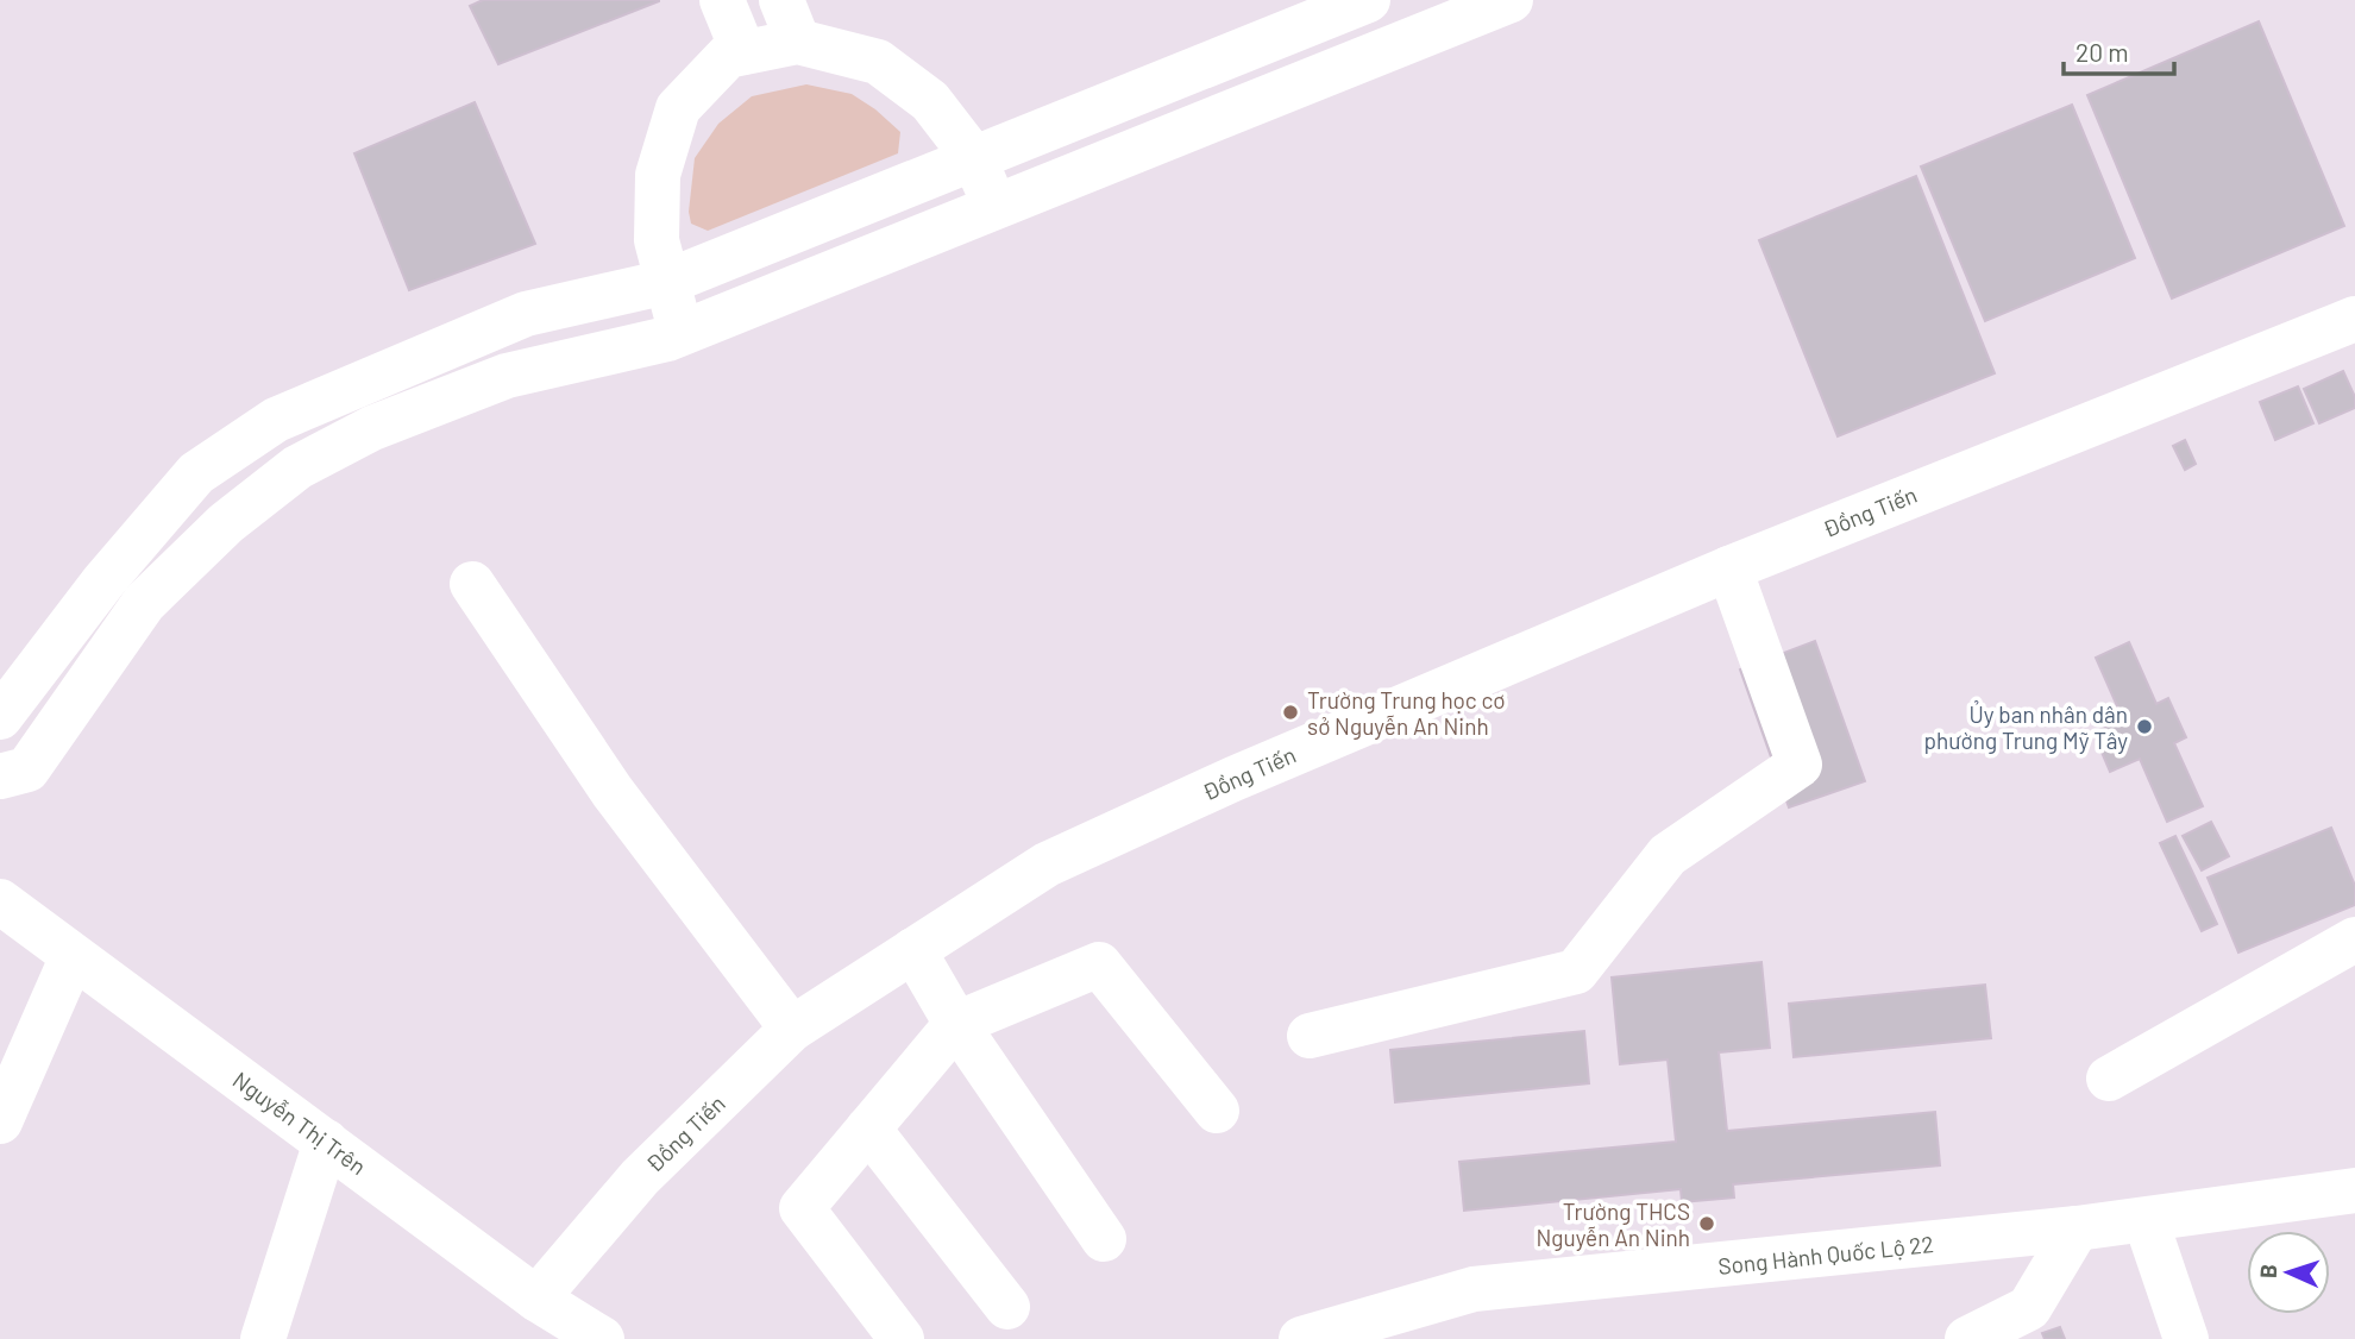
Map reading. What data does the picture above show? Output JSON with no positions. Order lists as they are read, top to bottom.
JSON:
{
  "streets": {
    "street": ["Đồng Tiến", "Nguyễn Thị Trên", "Song Hành Quốc Lộ 22"]
  },
  "crossings": [
    ["Đồng Tiến", "Nguyễn Thị Trên"]
  ],
  "places": ["Trường Trung học cơ sở Nguyễn An Ninh", "Ủy ban nhân dân phường Trung Mỹ Tây", "Trường THCS Nguyễn An Ninh"],
  "scale_bar": "20 m",
  "north": "left"
}
